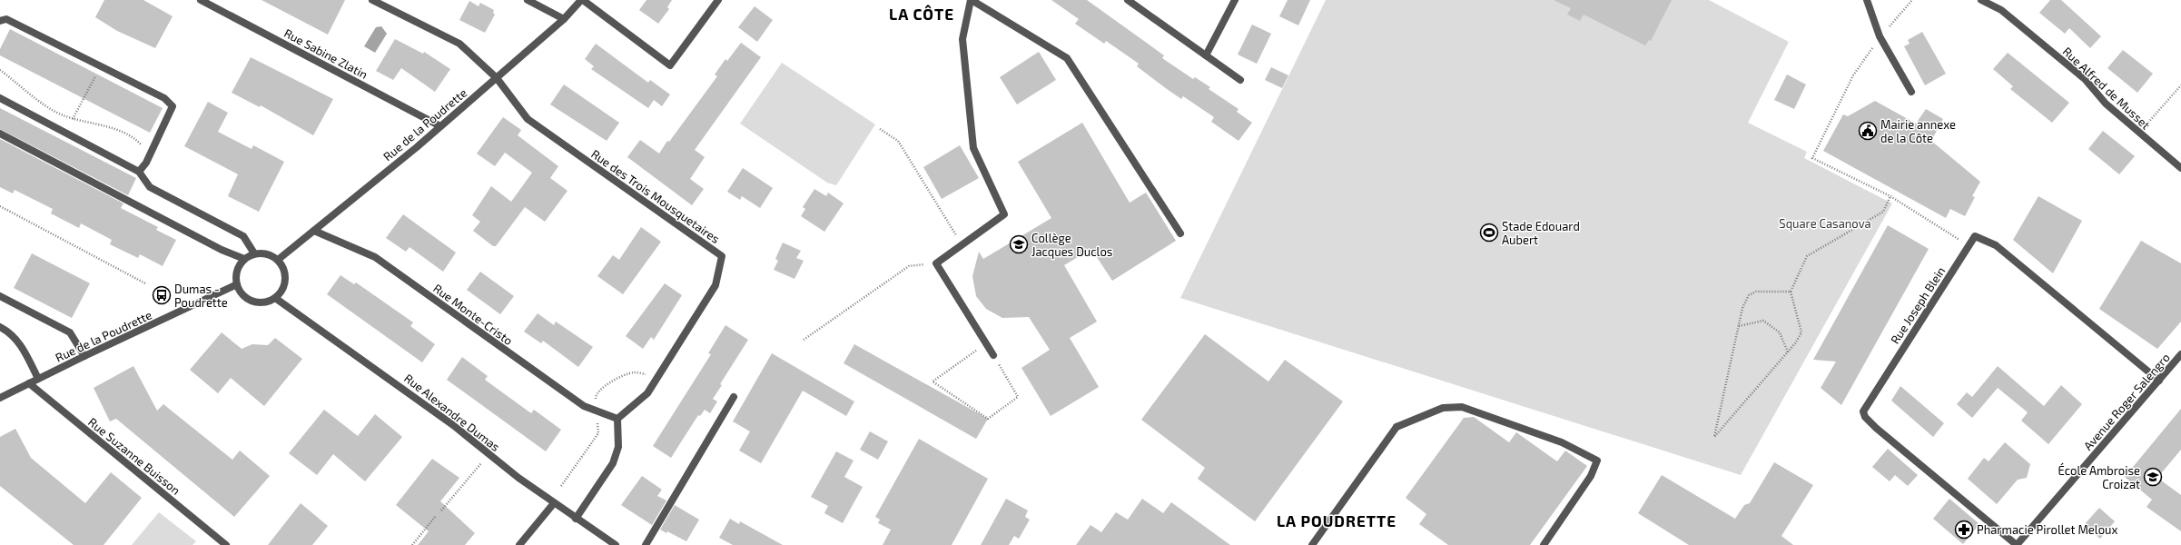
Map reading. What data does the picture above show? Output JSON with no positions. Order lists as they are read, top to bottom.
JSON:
{
  "streets": {
    "street": [
      "Rue Sabine Zlatin",
      "Rue Alfred de Musset",
      "Rue de la Poudrette",
      "Rue des Trois Mousquetaires",
      "Rue Joseph Blein",
      "Rue Monte-Cristo",
      "Avenue Roger Salengro",
      "Rue Alexandre Dumas",
      "Rue Suzanne Buisson"
    ]
  },
  "crossings": [
    ["Rue Sabine Zlatin", "Rue de la Poudrette"],
    ["Rue de la Poudrette", "Rue des Trois Mousquetaires"],
    ["Rue de la Poudrette", "Rue Monte-Cristo"],
    ["Rue de la Poudrette", "Rue Alexandre Dumas"],
    ["Rue de la Poudrette", "Rue Suzanne Buisson"],
    ["Rue des Trois Mousquetaires", "Rue Monte-Cristo"],
    ["Rue Joseph Blein", "Avenue Roger Salengro"]
  ],
  "districts": ["LA CÔTE", "LA POUDRETTE"],
  "parks": ["Square Casanova"],
  "places": {
    "public building": ["Mairie annexe de la Côte"],
    "sports": ["Stade Edouard Aubert"],
    "school or university": ["Collège Jacques Duclos", "École Ambroise Croizat"],
    "bus stop": ["Dumas - Poudrette"],
    "pharmacy": ["Pharmacie Pirollet Meloux"]
  }
}
